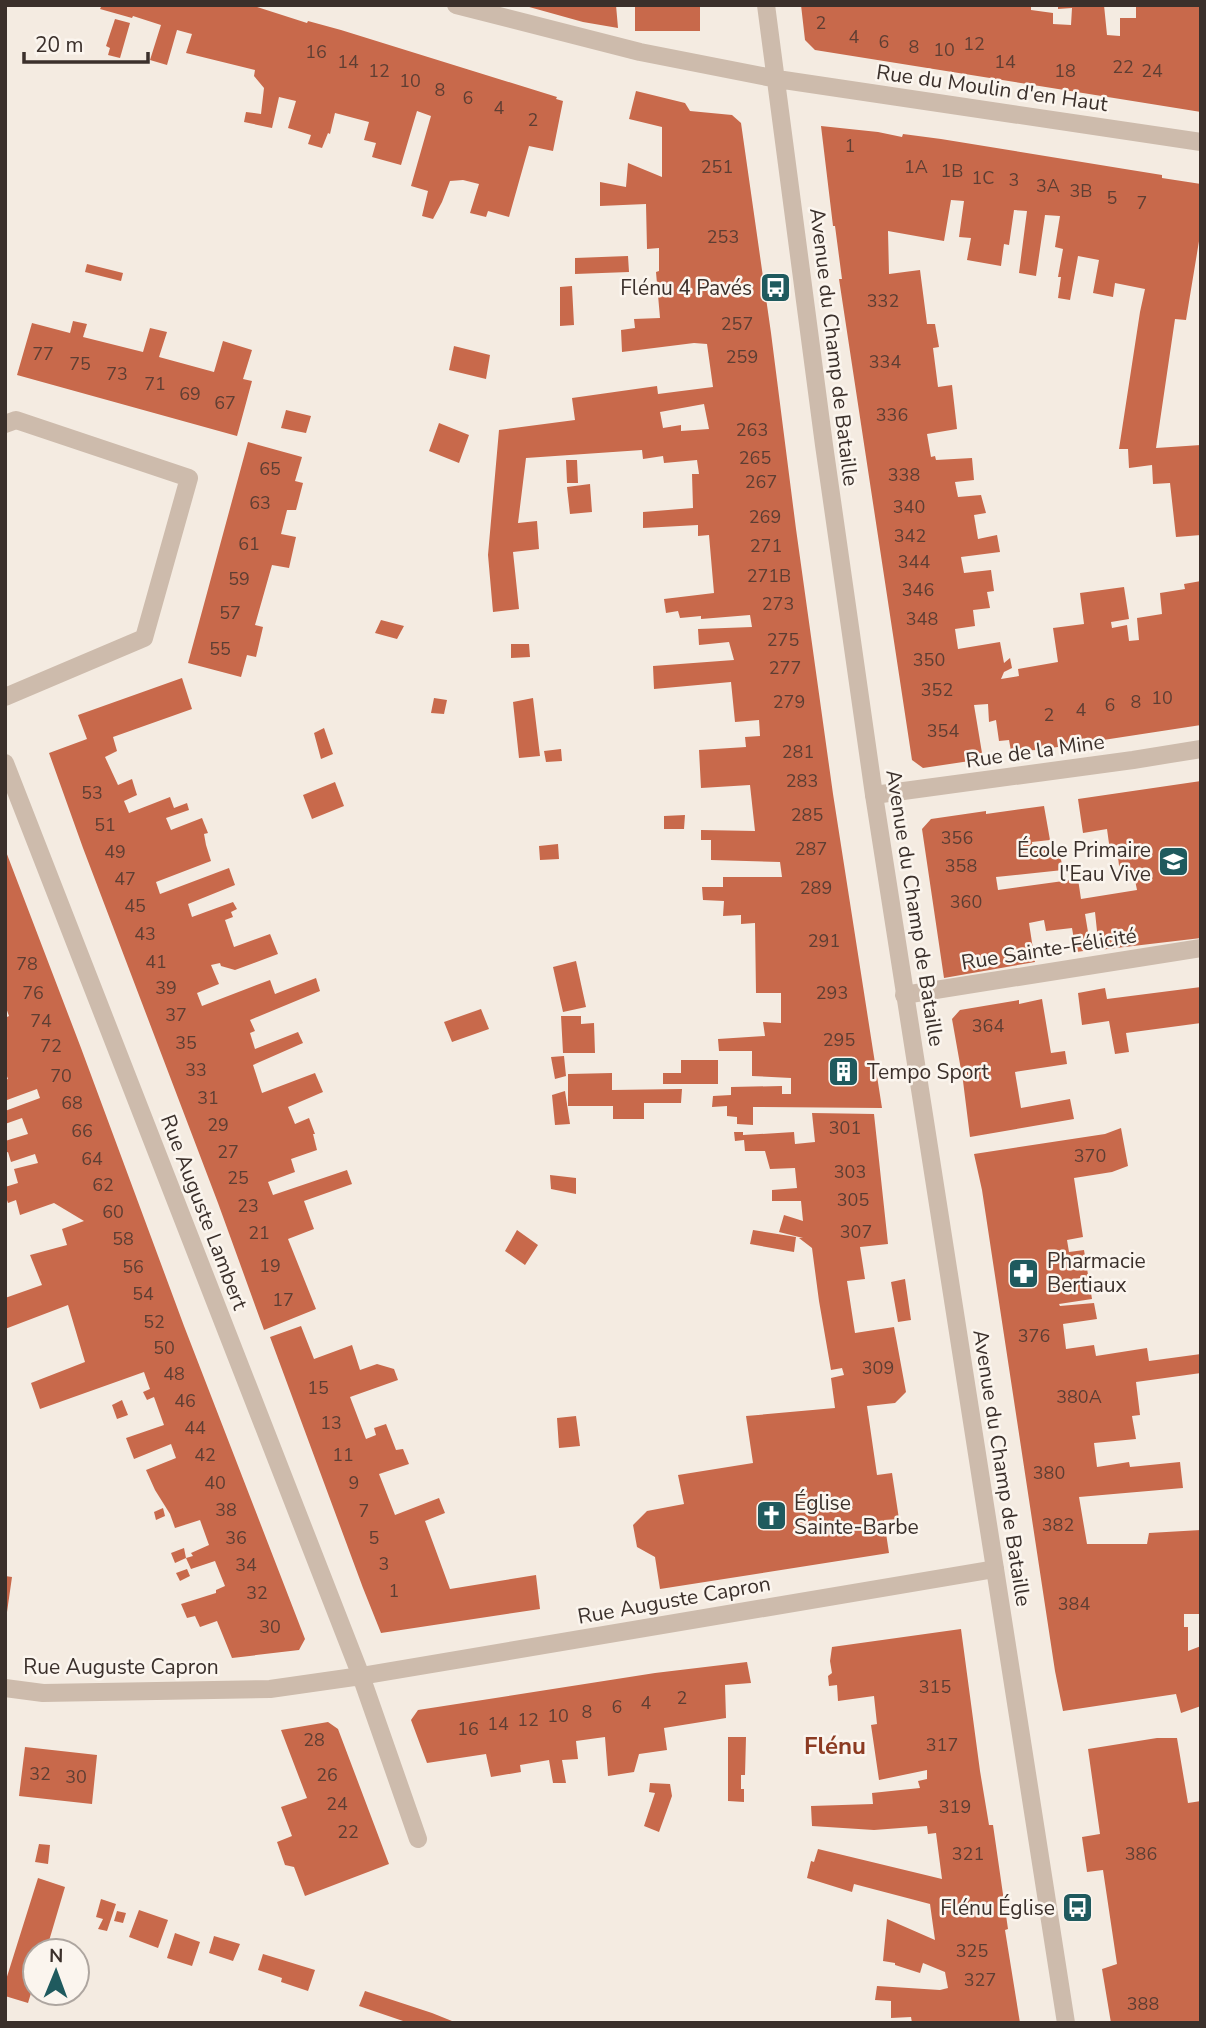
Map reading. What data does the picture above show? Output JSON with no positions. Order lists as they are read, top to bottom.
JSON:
{
  "streets": {
    "street": [
      "Rue du Moulin d'en Haut",
      "Avenue du Champ de Bataille",
      "Rue de la Mine",
      "Rue Sainte-Félicité",
      "Rue Auguste Lambert",
      "Rue Auguste Capron"
    ]
  },
  "crossings": [
    ["Rue du Moulin d'en Haut", "Avenue du Champ de Bataille"],
    ["Avenue du Champ de Bataille", "Rue de la Mine"],
    ["Avenue du Champ de Bataille", "Rue Sainte-Félicité"],
    ["Avenue du Champ de Bataille", "Rue Auguste Capron"],
    ["Rue Auguste Lambert", "Rue Auguste Capron"]
  ],
  "districts": ["Flénu"],
  "places": {
    "bus stop": ["Flénu 4 Pavés", "Flénu Église"],
    "school or university": ["École Primaire l'Eau Vive"],
    "building": ["Tempo Sport"],
    "pharmacy": ["Pharmacie Bertiaux"],
    "church": ["Église Sainte-Barbe"]
  },
  "house_numbers": [
    "2",
    "4",
    "6",
    "12",
    "8",
    "10",
    "16",
    "14",
    "14",
    "22",
    "12",
    "18",
    "24",
    "10",
    "8",
    "6",
    "4",
    "2",
    "1",
    "251",
    "1A",
    "1B",
    "1C",
    "3",
    "3A",
    "3B",
    "5",
    "7",
    "253",
    "332",
    "257",
    "77",
    "259",
    "334",
    "75",
    "73",
    "71",
    "69",
    "67",
    "336",
    "263",
    "265",
    "65",
    "338",
    "267",
    "63",
    "340",
    "269",
    "342",
    "61",
    "271",
    "344",
    "271B",
    "59",
    "346",
    "273",
    "57",
    "348",
    "275",
    "55",
    "350",
    "277",
    "352",
    "10",
    "279",
    "8",
    "6",
    "4",
    "2",
    "354",
    "281",
    "283",
    "53",
    "285",
    "51",
    "356",
    "287",
    "49",
    "358",
    "47",
    "289",
    "360",
    "45",
    "43",
    "291",
    "41",
    "78",
    "39",
    "76",
    "293",
    "37",
    "74",
    "364",
    "295",
    "35",
    "72",
    "33",
    "70",
    "31",
    "68",
    "29",
    "301",
    "66",
    "27",
    "370",
    "64",
    "303",
    "25",
    "62",
    "305",
    "23",
    "60",
    "307",
    "21",
    "58",
    "19",
    "56",
    "54",
    "17",
    "52",
    "376",
    "50",
    "309",
    "48",
    "15",
    "380A",
    "46",
    "13",
    "44",
    "42",
    "11",
    "380",
    "40",
    "9",
    "38",
    "7",
    "382",
    "36",
    "5",
    "3",
    "34",
    "1",
    "32",
    "384",
    "30",
    "315",
    "2",
    "4",
    "6",
    "8",
    "10",
    "12",
    "14",
    "16",
    "28",
    "317",
    "32",
    "26",
    "30",
    "24",
    "319",
    "22",
    "321",
    "386",
    "325",
    "327",
    "388"
  ],
  "scale_bar": "20 m",
  "north": "top"
}
